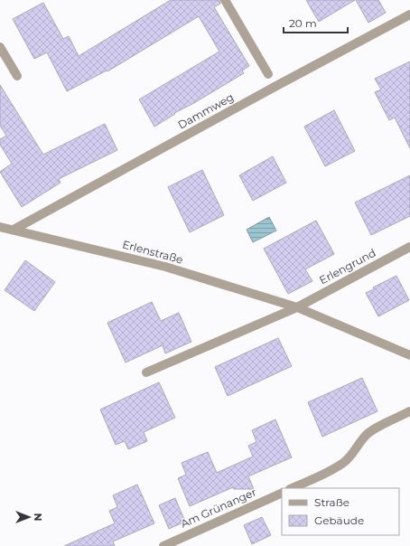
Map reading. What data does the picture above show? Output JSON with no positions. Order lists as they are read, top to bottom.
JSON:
{
  "streets": {
    "street": [
      "Dammweg",
      "Erlenstraße",
      "Erlengrund",
      "Am Grünanger"
    ]
  },
  "crossings": [
    ["Dammweg", "Erlenstraße"],
    ["Erlenstraße", "Erlengrund"]
  ],
  "legend": ["Straße", "Gebäude"],
  "scale_bar": "20 m",
  "north": "right"
}
